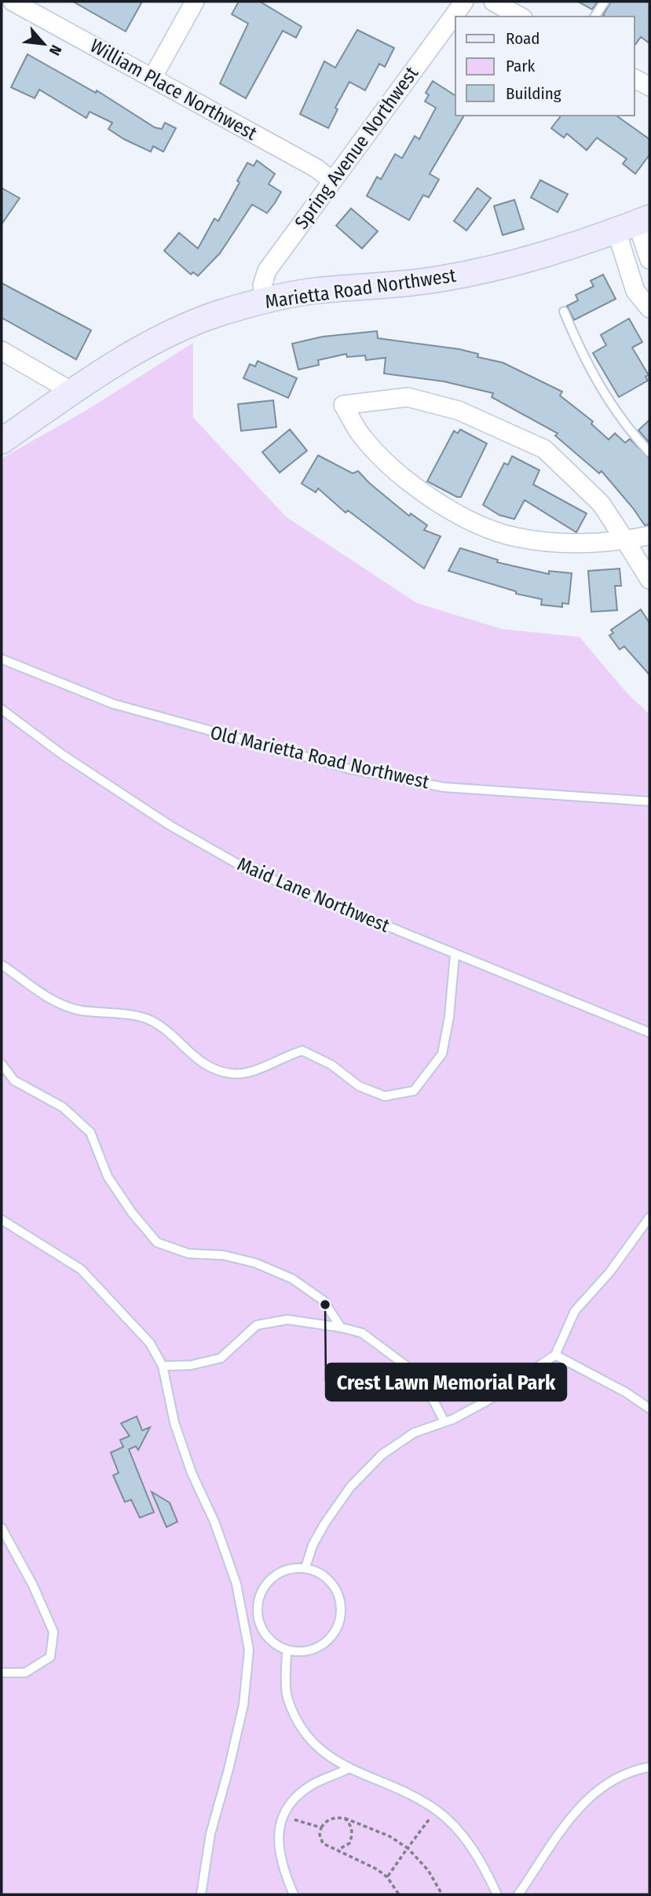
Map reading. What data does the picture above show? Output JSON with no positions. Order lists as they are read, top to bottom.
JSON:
{
  "streets": {
    "main road": ["Marietta Road Northwest"],
    "street": ["William Place Northwest", "Spring Avenue Northwest"],
    "lane": ["Old Marietta Road Northwest", "Maid Lane Northwest"]
  },
  "crossings": [
    ["William Place Northwest", "Spring Avenue Northwest"],
    ["Spring Avenue Northwest", "Marietta Road Northwest"]
  ],
  "places": ["Crest Lawn Memorial Park"],
  "legend": ["Road", "Park", "Building"],
  "north": "bottom right"
}
